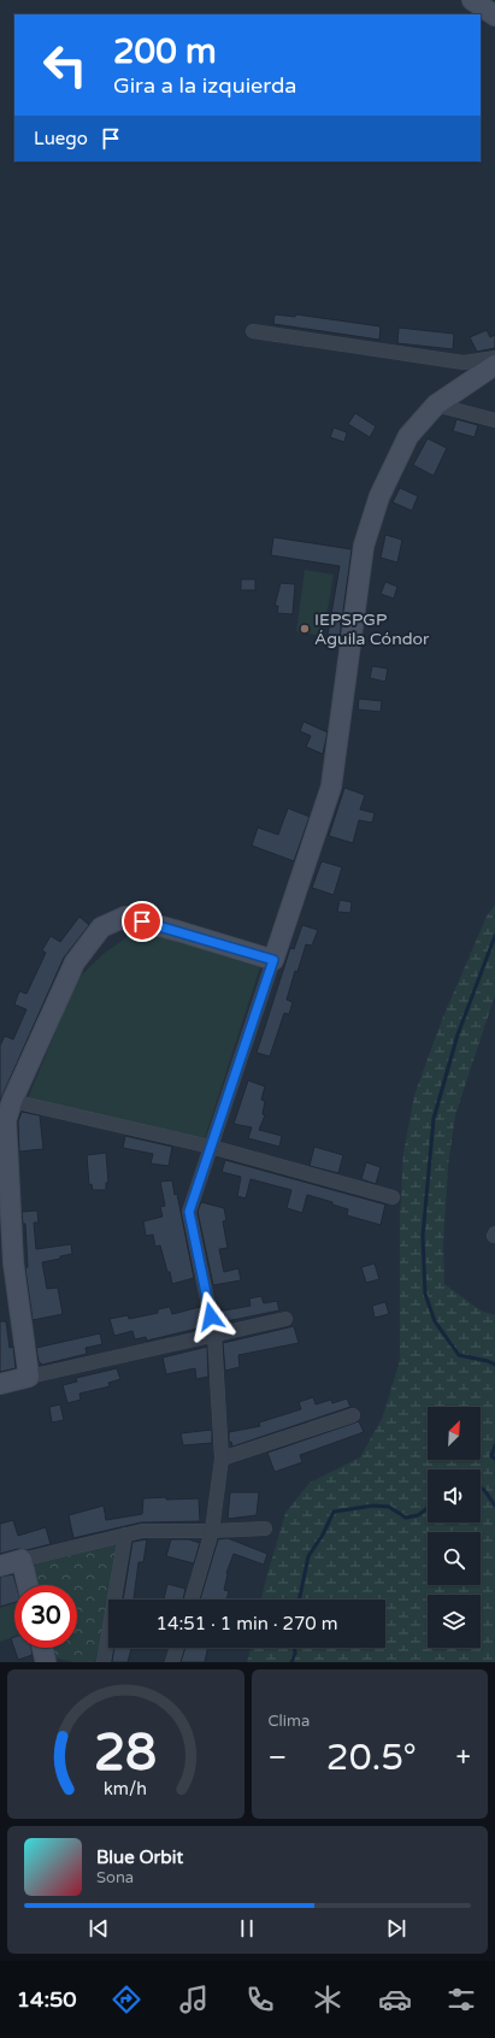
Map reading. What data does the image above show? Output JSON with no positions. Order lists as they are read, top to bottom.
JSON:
{
  "places": ["IEPSPGP Águila Cóndor"],
  "north": "top right",
  "page": {
    "turn": ["200 m", "Gira a la izquierda"],
    "then": "Luego",
    "limit": "30",
    "trip": "14:51 · 1 min · 270 m",
    "tile": "Clima",
    "heat": ["−", "20.5°", "+"],
    "song": ["Blue Orbit", "Sona"],
    "tabs": "14:50",
    "gauge": ["28", "km/h"]
  }
}
